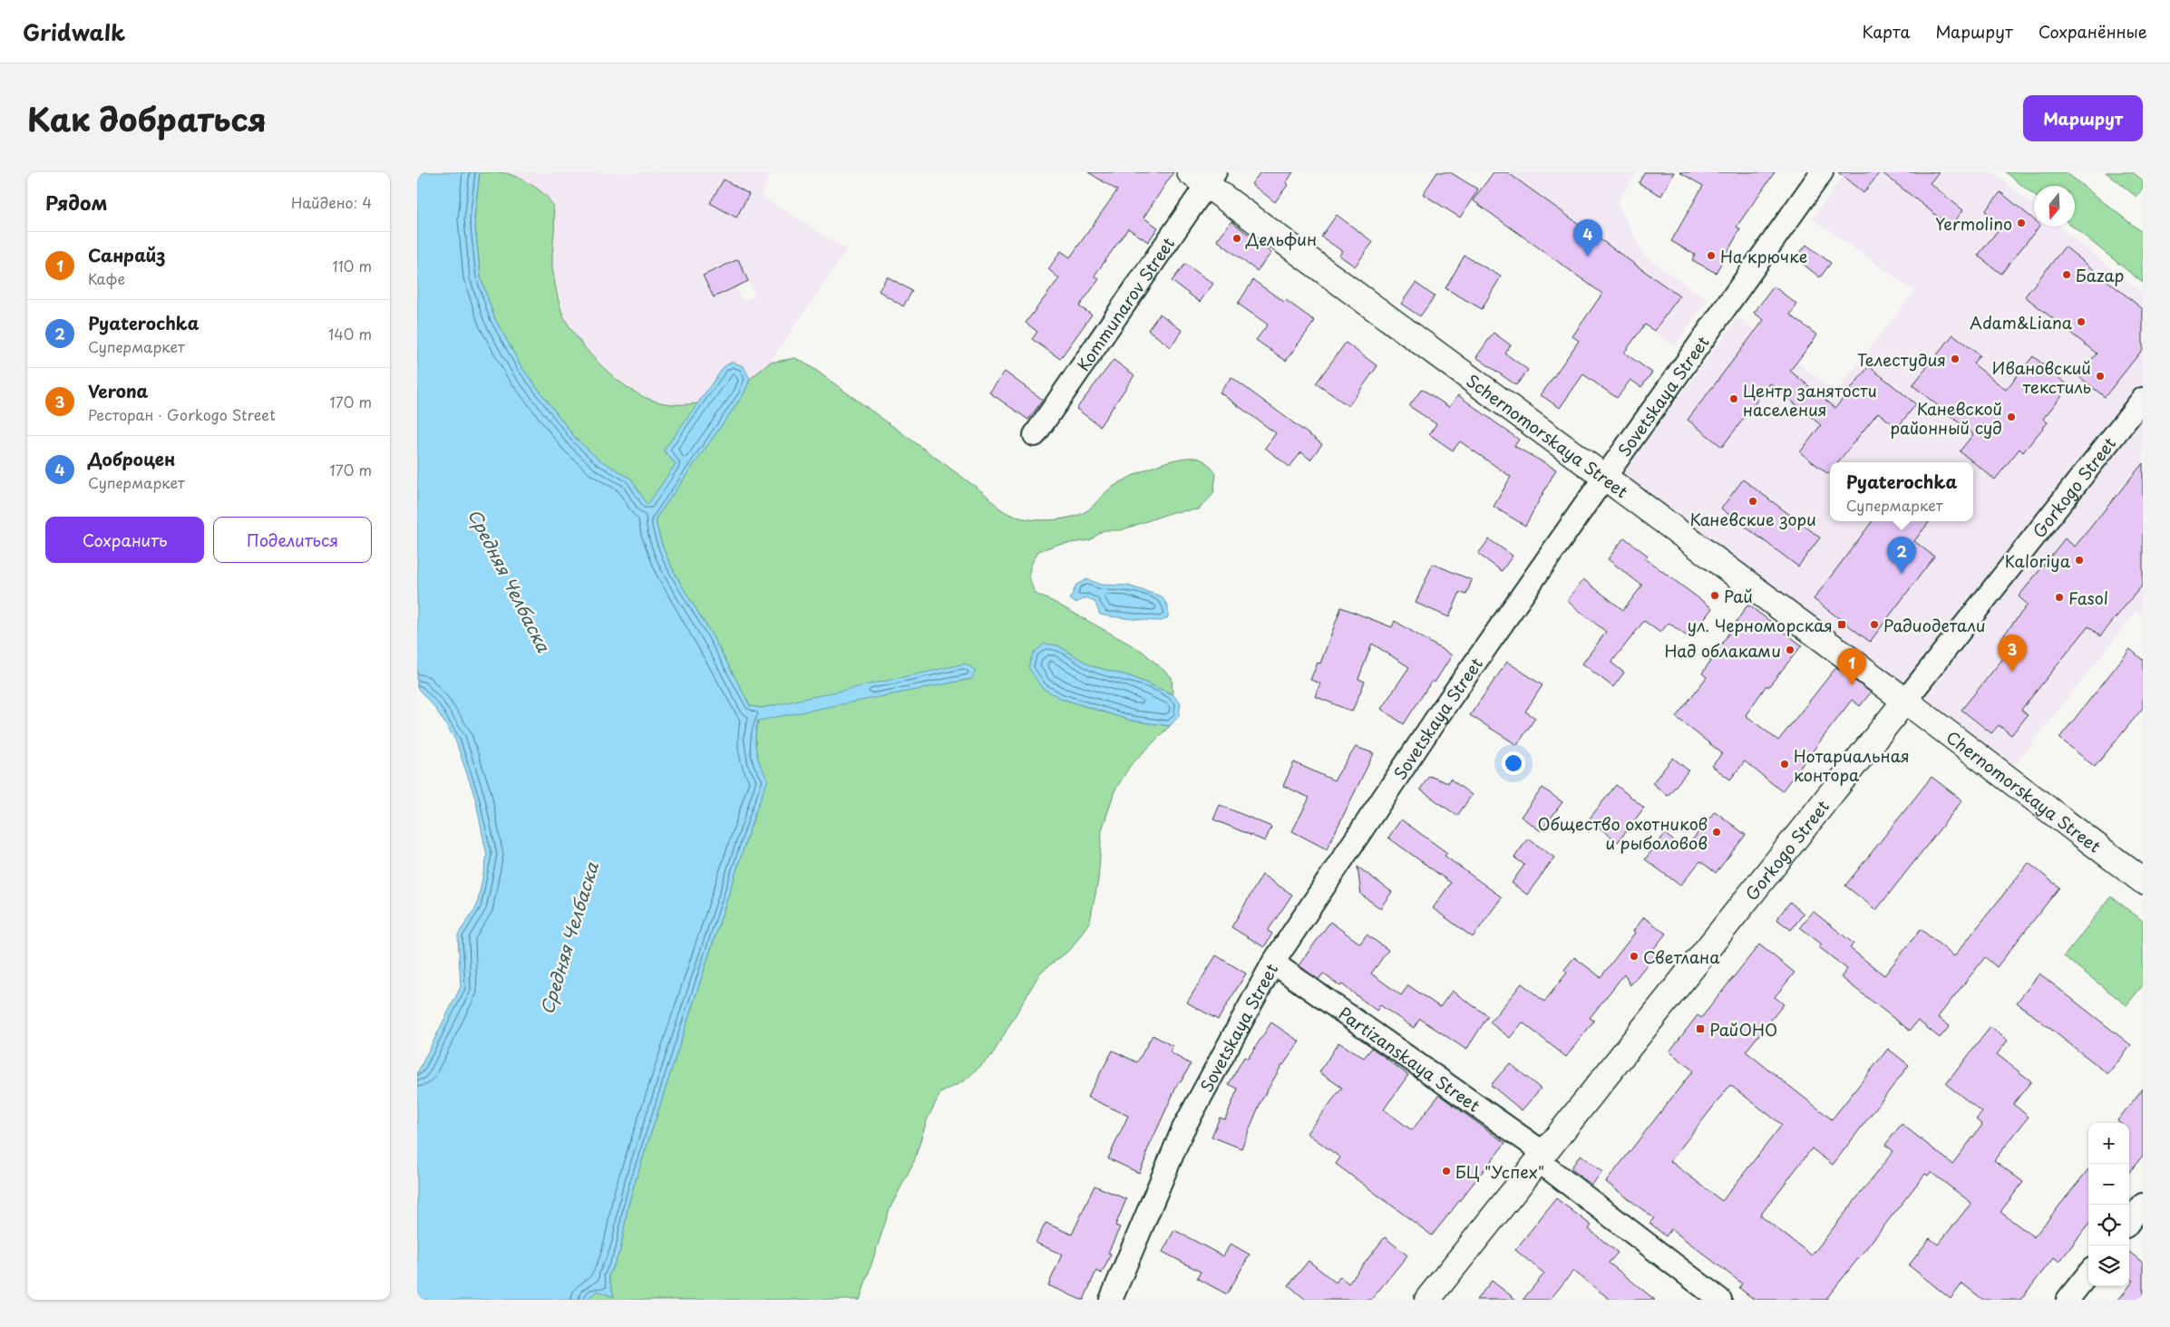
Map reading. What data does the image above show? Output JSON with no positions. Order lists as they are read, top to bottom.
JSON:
{
  "streets": {
    "main road": ["Sсhernomorskaya Street", "Gorkogo Street", "Chernomorskaya Street"],
    "street": ["Kommunarov Street", "Sovetskaya Street", "Partizanskaya Street"]
  },
  "crossings": [
    ["Kommunarov Street", "Sсhernomorskaya Street"],
    ["Sovetskaya Street", "Sсhernomorskaya Street"],
    ["Sovetskaya Street", "Partizanskaya Street"],
    ["Sсhernomorskaya Street", "Gorkogo Street"],
    ["Sсhernomorskaya Street", "Chernomorskaya Street"],
    ["Gorkogo Street", "Chernomorskaya Street"],
    ["Gorkogo Street", "Partizanskaya Street"]
  ],
  "water": ["Средняя Челбаска"],
  "places": {
    "other": [
      "Yermolino",
      "Дельфин",
      "На крючке",
      "Баzар",
      "Adam&Liana",
      "Телестудия",
      "Ивановский текстиль",
      "Центр занятости населения",
      "Каневской районный суд",
      "Каневские зори",
      "Kaloriya",
      "Рай",
      "Fasol",
      "Радиодетали",
      "Над облаками",
      "Нотариальная контора",
      "Общество охотников и рыболовов",
      "Светлана",
      "БЦ \"Успех\""
    ],
    "transit": ["ул. Черноморская", "РайОНО"]
  },
  "north": "bottom",
  "page": {
    "header": "Gridwalk",
    "nav": ["Карта", "Маршрут", "Сохранённые"],
    "title": "Как добраться",
    "buttons": [
      "Маршрут",
      ["Сохранить", "Поделиться"]
    ],
    "heading": ["Рядом", "Найдено: 4"],
    "pins": [
      "4",
      "2",
      "3",
      "1"
    ],
    "list": [
      {
        "mark": "1",
        "name": "Санрайз",
        "note": "Кафе",
        "value": "110 m"
      },
      {
        "mark": "2",
        "name": "Pyaterochka",
        "note": "Супермаркет",
        "value": "140 m"
      },
      {
        "mark": "3",
        "name": "Verona",
        "note": "Ресторан · Gorkogo Street",
        "value": "170 m"
      },
      {
        "mark": "4",
        "name": "Доброцен",
        "note": "Супермаркет",
        "value": "170 m"
      }
    ],
    "popup": ["Pyaterochka", "Супермаркет"],
    "map_buttons": ["+", "−"]
  }
}
